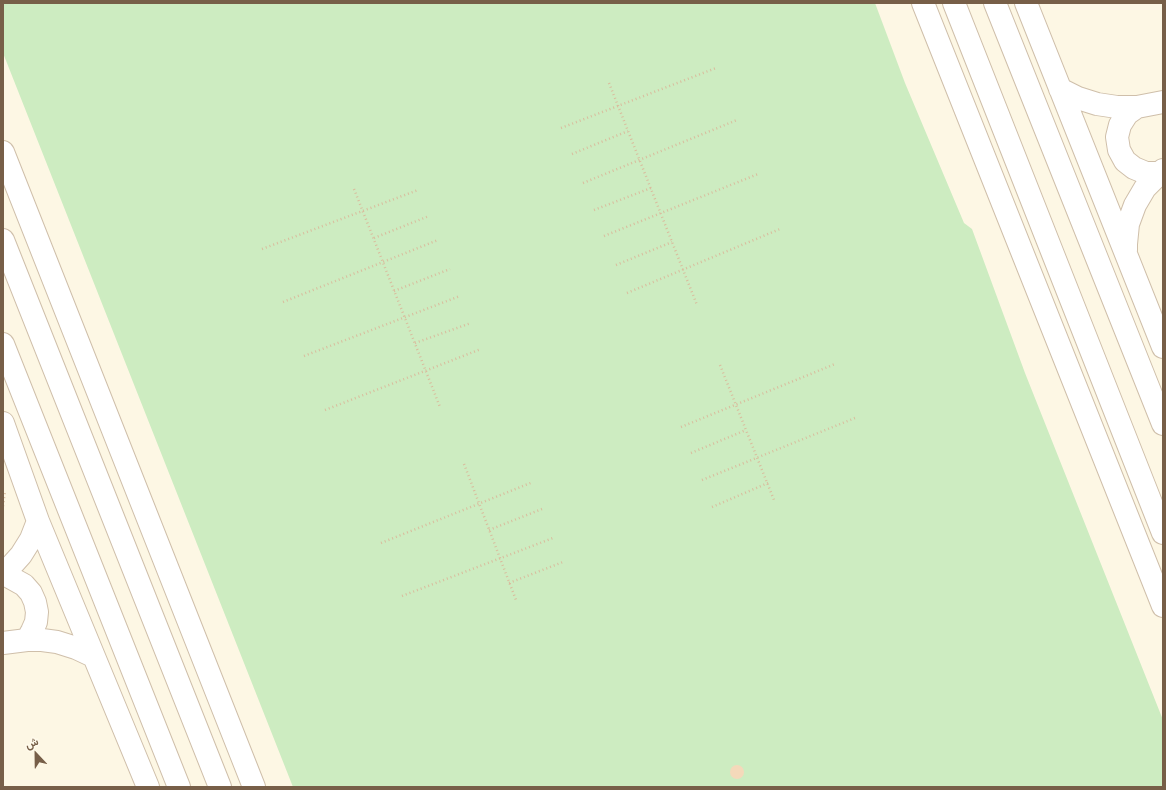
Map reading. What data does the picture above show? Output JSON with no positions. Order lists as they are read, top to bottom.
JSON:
{
  "north": "top"
}
